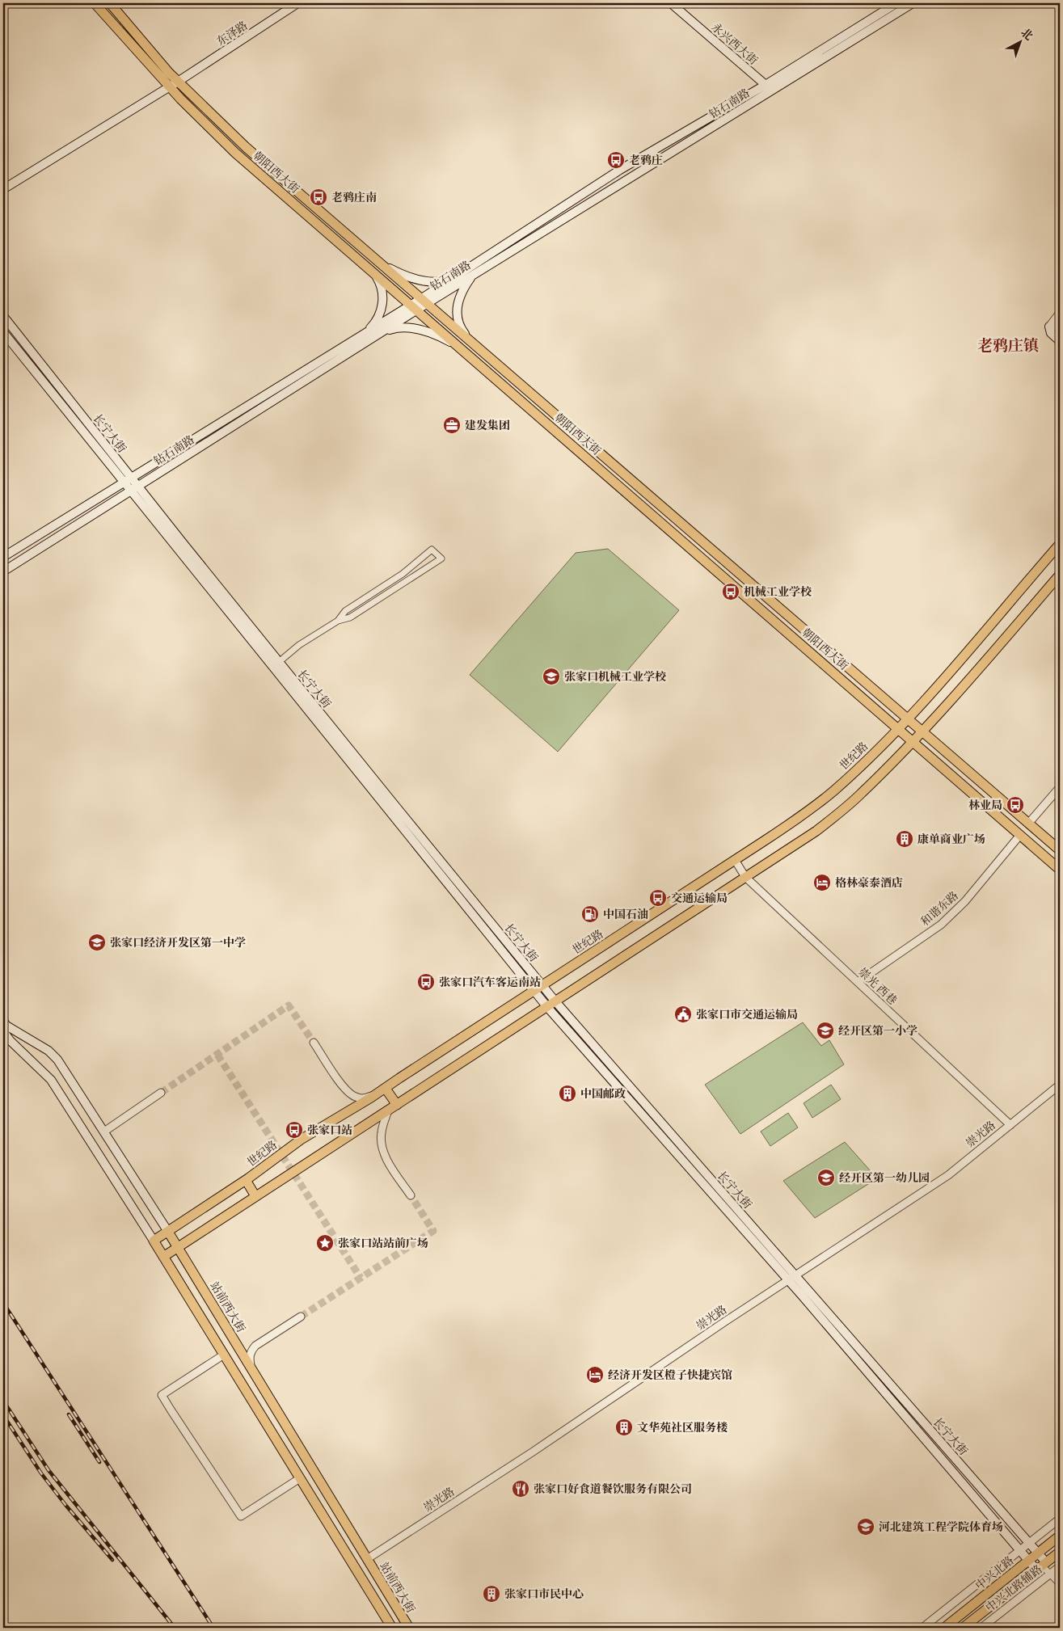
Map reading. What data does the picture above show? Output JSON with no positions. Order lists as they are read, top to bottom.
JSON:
{
  "streets": {
    "main road": [
      "东泽路",
      "永兴西大街",
      "钻石南路",
      "朝阳西大街",
      "长宁大街",
      "世纪路",
      "站前西大街",
      "中兴北路"
    ],
    "street": [
      "和谐东路",
      "崇光 西巷",
      "崇光路",
      "中兴北路辅路"
    ]
  },
  "crossings": [
    ["东泽路", "朝阳西大街"],
    ["永兴西大街", "钻石南路"],
    ["钻石南路", "朝阳西大街"],
    ["钻石南路", "长宁大街"],
    ["朝阳西大街", "世纪路"],
    ["朝阳西大街", "和谐东路"],
    ["长宁大街", "世纪路"],
    ["长宁大街", "崇光路"],
    ["长宁大街", "中兴北路"],
    ["世纪路", "崇光 西巷"],
    ["世纪路", "站前西大街"],
    ["和谐东路", "崇光 西巷"],
    ["崇光 西巷", "崇光路"],
    ["崇光路", "站前西大街"]
  ],
  "districts": ["老鸦庄镇"],
  "places": {
    "bus stop": [
      "老鸦庄",
      "老鸦庄南",
      "机械工业学校",
      "林业局",
      "交通运输局",
      "张家口汽车客运南站",
      "张家口站"
    ],
    "office": ["建发集团"],
    "school or university": [
      "张家口机械工业学校",
      "张家口经济开发区第一中学",
      "经开区第一小学",
      "经开区第一幼儿园",
      "河北建筑工程学院体育场"
    ],
    "building": [
      "康单商业广场",
      "中国邮政",
      "文华苑社区服务楼",
      "张家口市民中心"
    ],
    "hotel": ["格林豪泰酒店", "经济开发区橙子快捷宾馆"],
    "fuel station": ["中国石油"],
    "public building": ["张家口市交通运输局"],
    "place": ["张家口站站前广场"],
    "restaurant": ["张家口好食道餐饮服务有限公司"]
  },
  "north": "top right"
}
